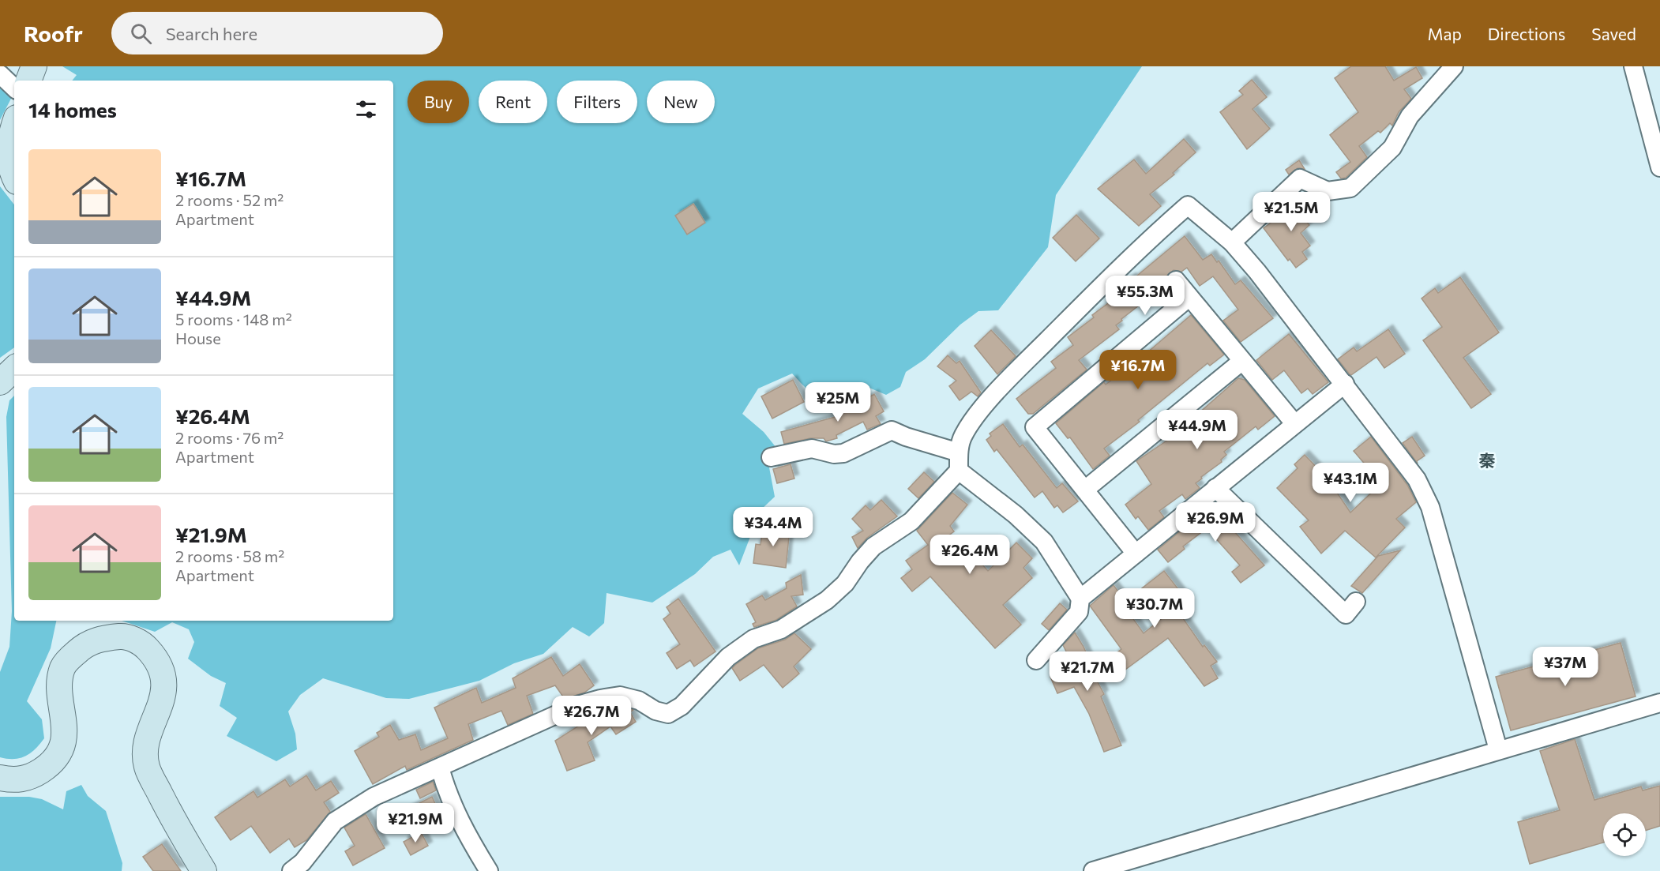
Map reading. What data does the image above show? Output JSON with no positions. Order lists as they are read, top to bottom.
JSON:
{
  "districts": ["秦"],
  "page": {
    "header": "Roofr",
    "search": "Search here",
    "nav": ["Map", "Directions", "Saved"],
    "chip": [
      "Buy",
      "Rent",
      "Filters",
      "New"
    ],
    "heading": "14 homes",
    "list": [
      {
        "name": "¥16.7M",
        "note": "2 rooms · 52 m² · Apartment"
      },
      {
        "name": "¥44.9M",
        "note": "5 rooms · 148 m² · House"
      },
      {
        "name": "¥26.4M",
        "note": "2 rooms · 76 m² · Apartment"
      },
      {
        "name": "¥21.9M",
        "note": "2 rooms · 58 m² · Apartment"
      }
    ],
    "price": [
      "¥21.5M",
      "¥55.3M",
      "¥16.7M",
      "¥25M",
      "¥44.9M",
      "¥43.1M",
      "¥26.9M",
      "¥34.4M",
      "¥26.4M",
      "¥30.7M",
      "¥37M",
      "¥21.7M",
      "¥26.7M",
      "¥21.9M"
    ]
  }
}
